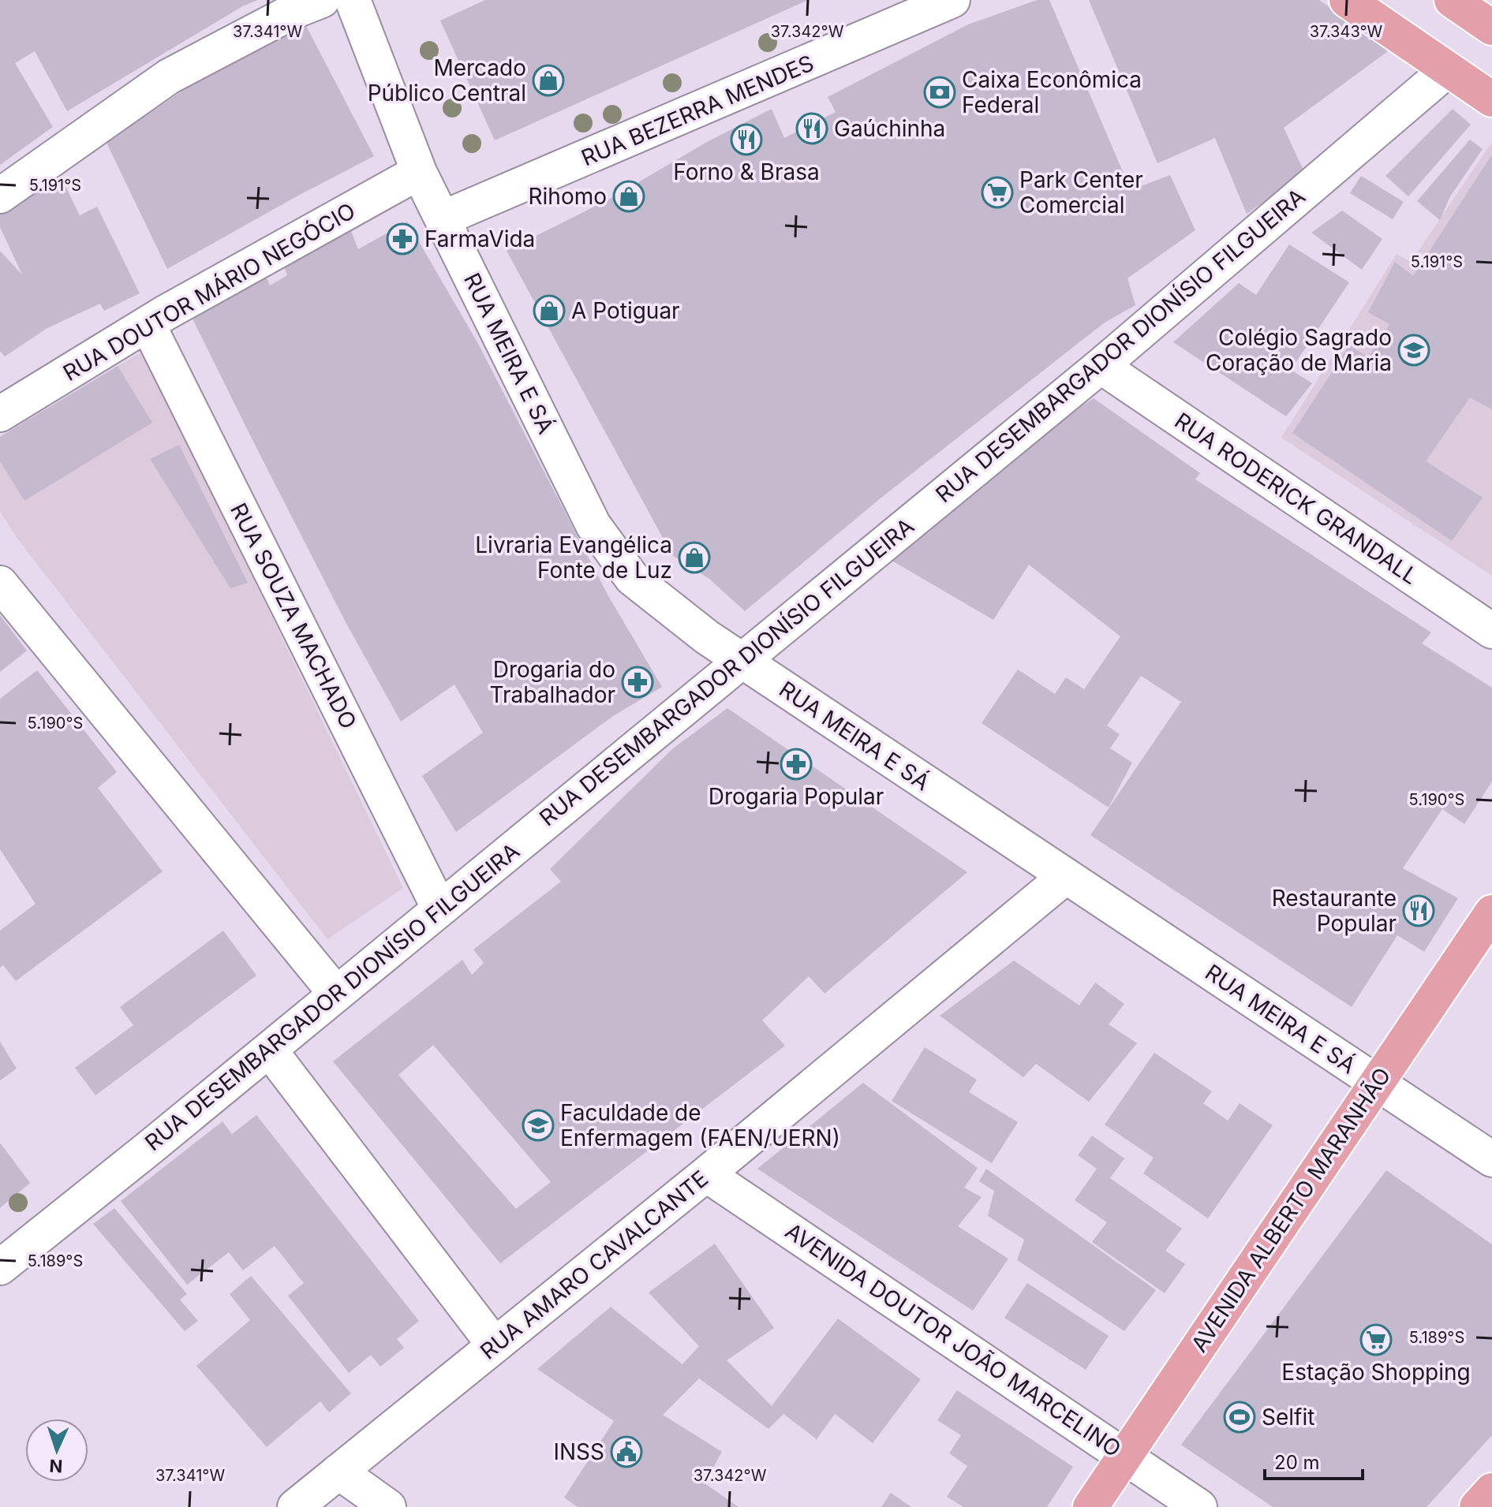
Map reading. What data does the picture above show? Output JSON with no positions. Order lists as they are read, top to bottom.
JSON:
{
  "streets": {
    "main road": ["AVENIDA ALBERTO MARANHÃO"],
    "street": [
      "RUA BEZERRA MENDES",
      "RUA DOUTOR MÁRIO NEGÓCIO",
      "RUA DESEMBARGADOR DIONÍSIO FILGUEIRA",
      "RUA MEIRA E SÁ",
      "RUA RODERICK GRANDALL",
      "RUA SOUZA MACHADO",
      "RUA AMARO CAVALCANTE",
      "AVENIDA DOUTOR JOÃO MARCELINO"
    ]
  },
  "crossings": [
    ["RUA BEZERRA MENDES", "RUA MEIRA E SÁ"],
    ["RUA DOUTOR MÁRIO NEGÓCIO", "RUA MEIRA E SÁ"],
    ["RUA DOUTOR MÁRIO NEGÓCIO", "RUA SOUZA MACHADO"],
    ["RUA DESEMBARGADOR DIONÍSIO FILGUEIRA", "RUA MEIRA E SÁ"],
    ["RUA DESEMBARGADOR DIONÍSIO FILGUEIRA", "RUA RODERICK GRANDALL"],
    ["RUA DESEMBARGADOR DIONÍSIO FILGUEIRA", "RUA SOUZA MACHADO"],
    ["RUA MEIRA E SÁ", "AVENIDA ALBERTO MARANHÃO"],
    ["RUA MEIRA E SÁ", "RUA AMARO CAVALCANTE"],
    ["AVENIDA ALBERTO MARANHÃO", "AVENIDA DOUTOR JOÃO MARCELINO"],
    ["RUA AMARO CAVALCANTE", "AVENIDA DOUTOR JOÃO MARCELINO"]
  ],
  "places": {
    "shop": [
      "Mercado Público Central",
      "Rihomo",
      "A Potiguar",
      "Livraria Evangélica Fonte de Luz"
    ],
    "bank": ["Caixa Econômica Federal"],
    "restaurant": ["Gaúchinha", "Forno & Brasa", "Restaurante Popular"],
    "supermarket": ["Park Center Comercial", "Estação Shopping"],
    "pharmacy": ["FarmaVida", "Drogaria do Trabalhador", "Drogaria Popular"],
    "school or university": ["Colégio Sagrado Coração de Maria", "Faculdade de Enfermagem (FAEN/UERN)"],
    "sports": ["Selfit"],
    "public building": ["INSS"]
  },
  "scale_bar": "20 m",
  "north": "bottom",
  "coordinates": [
    "37.341°W",
    "37.342°W",
    "37.343°W",
    "5.191°S",
    "5.190°S",
    "5.189°S"
  ]
}
